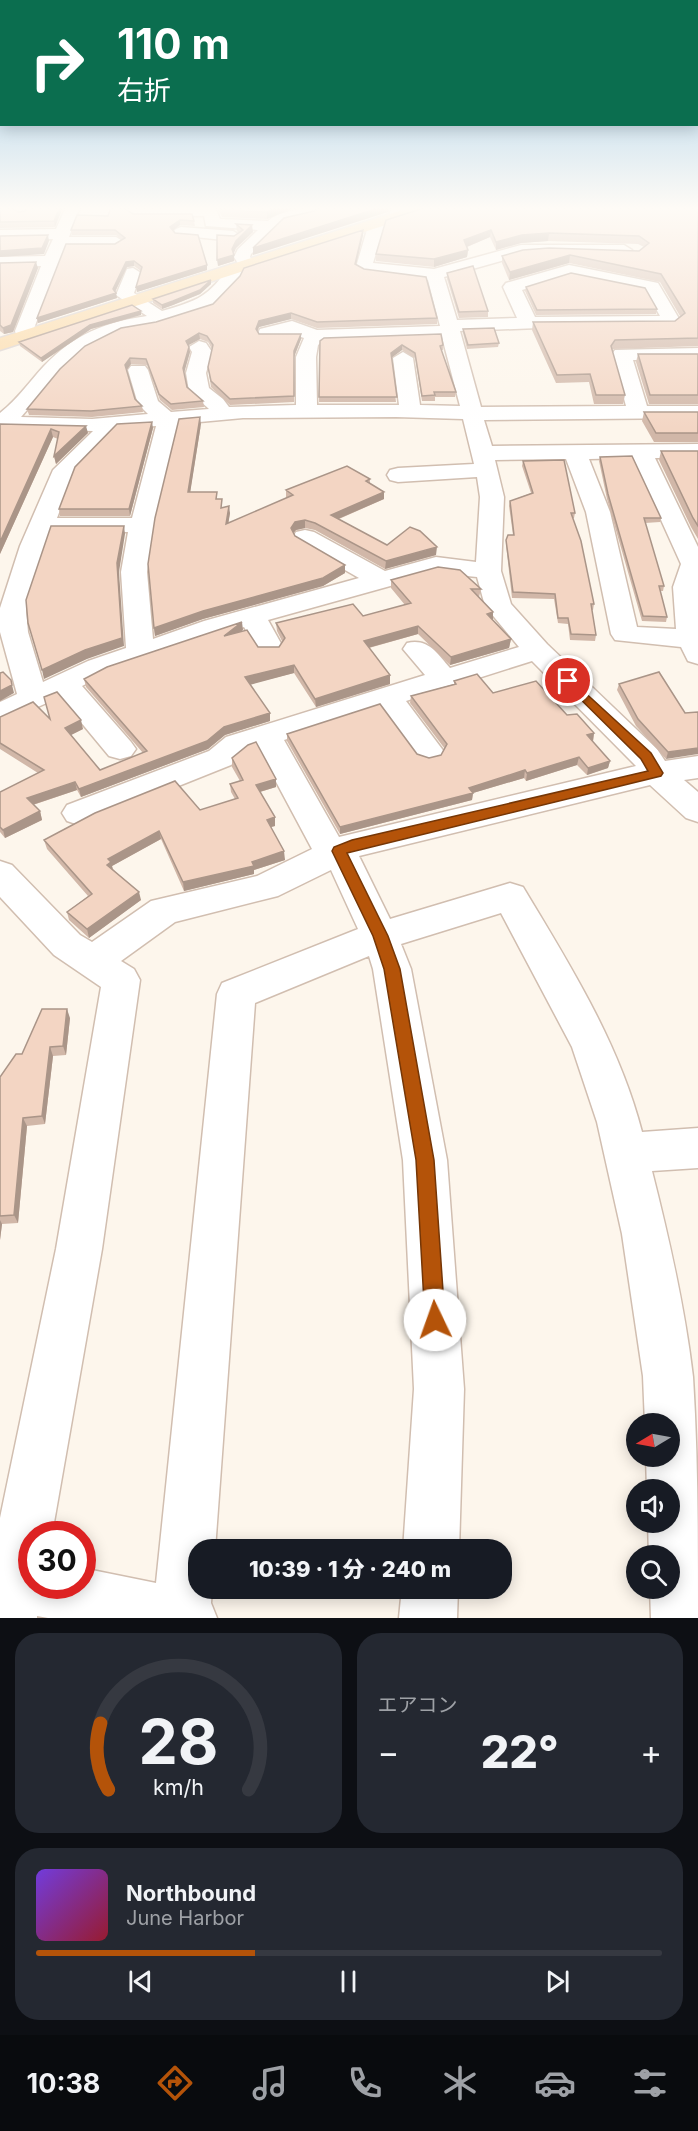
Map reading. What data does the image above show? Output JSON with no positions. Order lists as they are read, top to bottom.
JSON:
{
  "north": "left",
  "page": {
    "turn": ["110 m", "右折"],
    "limit": "30",
    "trip": "10:39 · 1 分 · 240 m",
    "tile": "エアコン",
    "heat": ["−", "22°", "+"],
    "song": ["Northbound", "June Harbor"],
    "tabs": "10:38",
    "gauge": ["28", "km/h"]
  }
}
